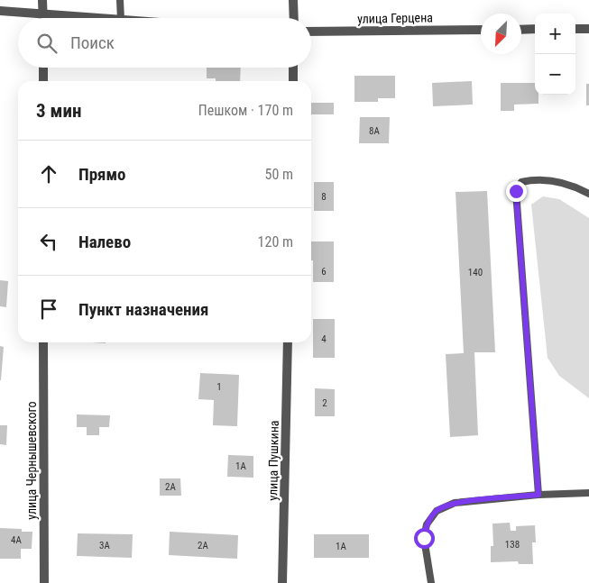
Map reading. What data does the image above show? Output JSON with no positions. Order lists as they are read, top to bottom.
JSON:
{
  "streets": {
    "street": ["улица Герцена", "улица Чернышевского", "улица Пушкина"]
  },
  "house_numbers": [
    "8А",
    "8",
    "6",
    "140",
    "4",
    "1",
    "2",
    "1А",
    "2А",
    "4А",
    "138",
    "3А",
    "2А",
    "1А"
  ],
  "north": "bottom left",
  "page": {
    "map_buttons": ["+", "−"],
    "search": "Поиск",
    "heading": ["3 мин", "Пешком · 170 m"],
    "list": [
      ["Прямо", "50 m"],
      ["Налево", "120 m"],
      "Пункт назначения"
    ]
  }
}
